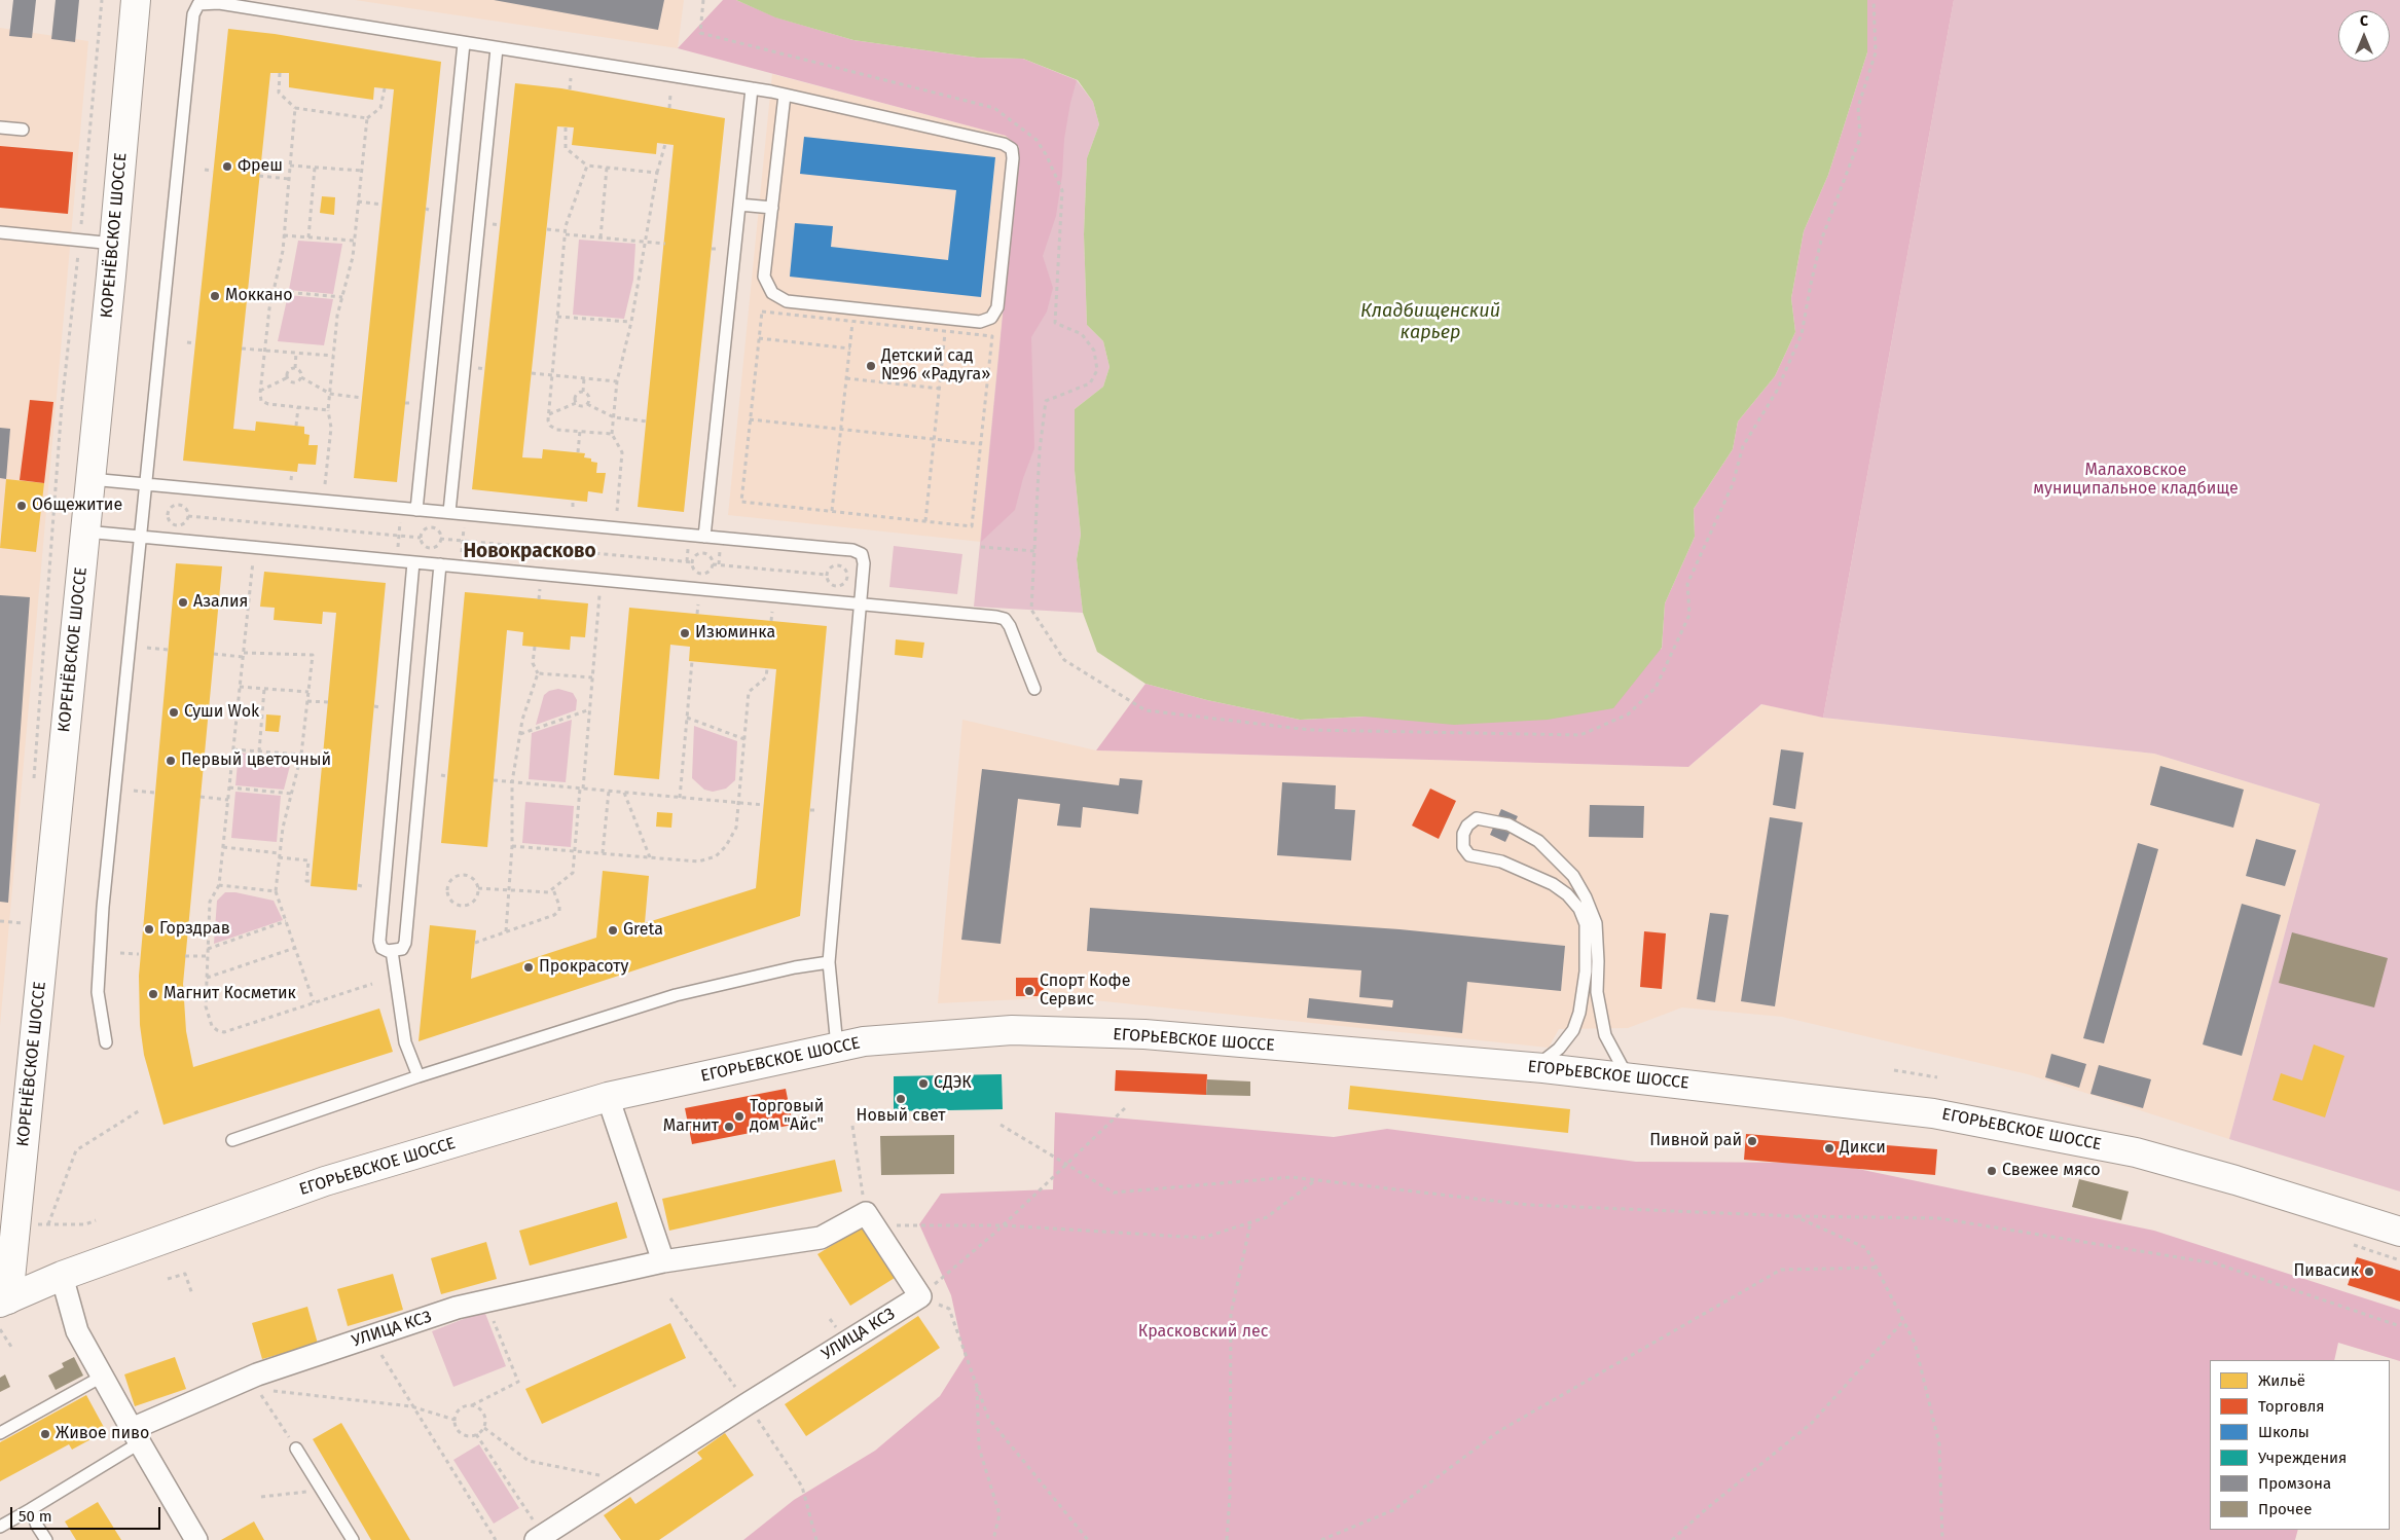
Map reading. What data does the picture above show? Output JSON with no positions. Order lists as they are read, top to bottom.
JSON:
{
  "streets": {
    "main road": ["КОРЕНЁВСКОЕ ШОССЕ", "ЕГОРЬЕВСКОЕ ШОССЕ"],
    "street": ["УЛИЦА КСЗ"]
  },
  "crossings": [
    ["КОРЕНЁВСКОЕ ШОССЕ", "ЕГОРЬЕВСКОЕ ШОССЕ"]
  ],
  "districts": ["Новокрасково"],
  "water": ["Кладбищенский карьер"],
  "parks": ["Малаховское муниципальное кладбище", "Красковский лес"],
  "places": [
    "Фреш",
    "Моккано",
    "Детский сад №96 «Радуга»",
    "Общежитие",
    "Азалия",
    "Изюминка",
    "Суши Wok",
    "Первый цветочный",
    "Горздрав",
    "Greta",
    "Прокрасоту",
    "Спорт Кофе Сервис",
    "Магнит Косметик",
    "СДЭК",
    "Новый свет",
    "Торговый дом \"Айс\"",
    "Магнит",
    "Пивной рай",
    "Дикси",
    "Свежее мясо",
    "Пивасик",
    "Живое пиво"
  ],
  "legend": [
    "Жильё",
    "Торговля",
    "Школы",
    "Учреждения",
    "Промзона",
    "Прочее"
  ],
  "scale_bar": "50 m",
  "north": "top"
}
